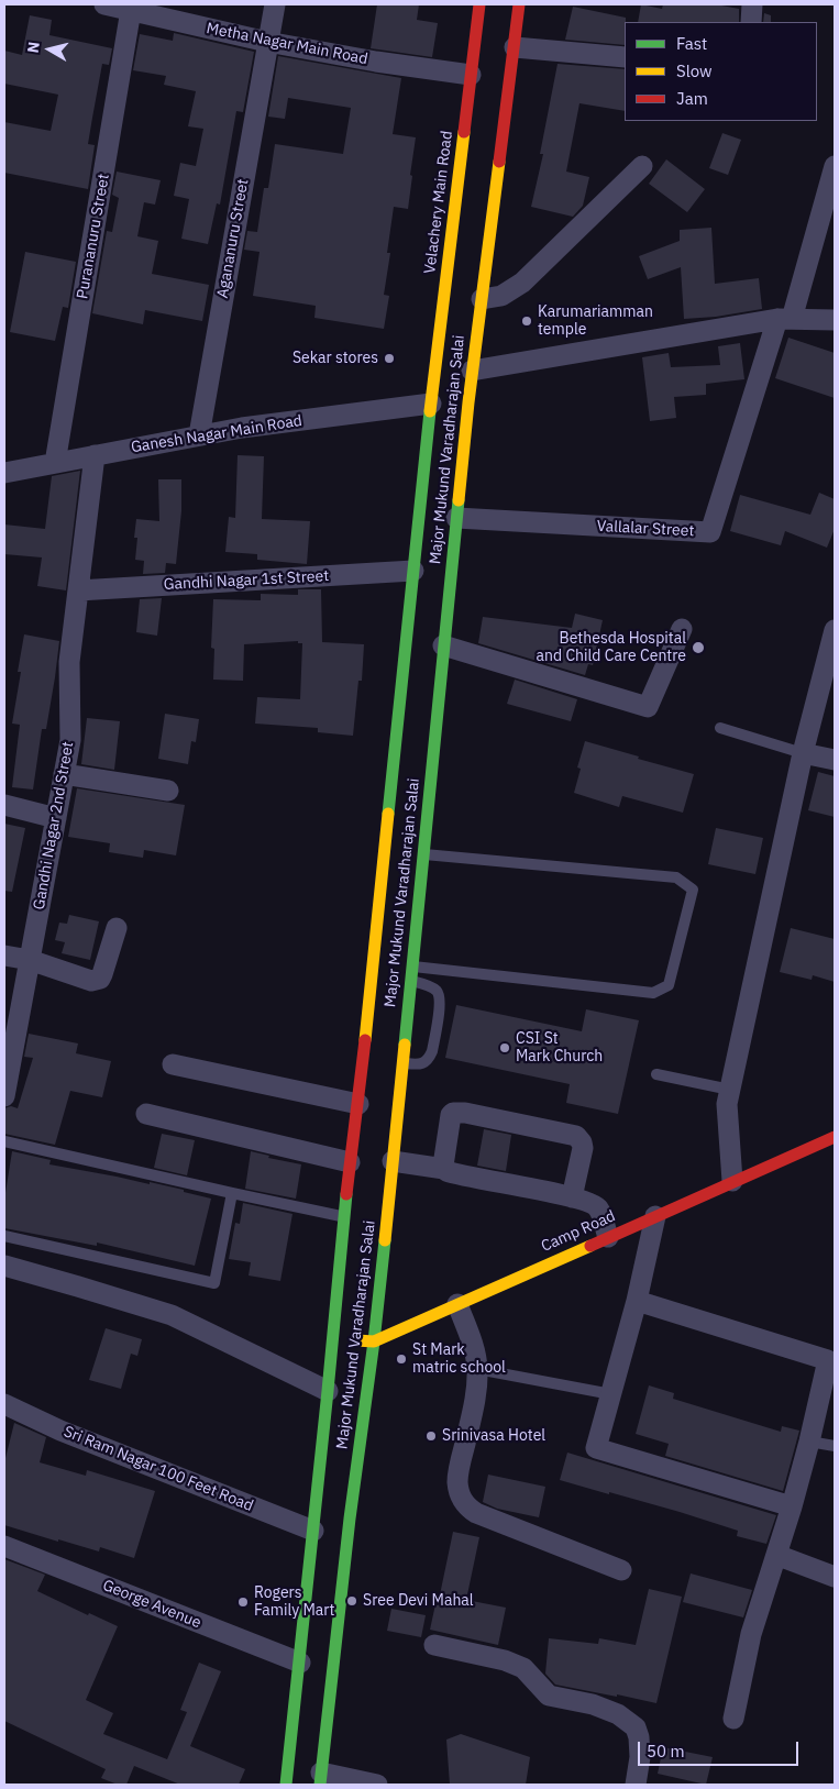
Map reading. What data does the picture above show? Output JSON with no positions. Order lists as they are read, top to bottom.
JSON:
{
  "streets": {
    "main road": ["Velachery Main Road", "Major Mukund Varadharajan Salai", "Camp Road"],
    "street": [
      "Metha Nagar Main Road",
      "Purananuru Street",
      "Agananuru Street",
      "Ganesh Nagar Main Road",
      "Vallalar Street",
      "Gandhi Nagar 1st Street",
      "Gandhi Nagar 2nd Street",
      "Sri Ram Nagar 100 Feet Road",
      "George Avenue"
    ]
  },
  "crossings": [
    ["Metha Nagar Main Road", "Velachery Main Road"],
    ["Metha Nagar Main Road", "Purananuru Street"],
    ["Metha Nagar Main Road", "Agananuru Street"],
    ["Velachery Main Road", "Ganesh Nagar Main Road"],
    ["Velachery Main Road", "Major Mukund Varadharajan Salai"],
    ["Purananuru Street", "Ganesh Nagar Main Road"],
    ["Agananuru Street", "Ganesh Nagar Main Road"],
    ["Ganesh Nagar Main Road", "Major Mukund Varadharajan Salai"],
    ["Ganesh Nagar Main Road", "Gandhi Nagar 2nd Street"],
    ["Major Mukund Varadharajan Salai", "Vallalar Street"],
    ["Major Mukund Varadharajan Salai", "Gandhi Nagar 1st Street"],
    ["Major Mukund Varadharajan Salai", "Camp Road"],
    ["Major Mukund Varadharajan Salai", "Sri Ram Nagar 100 Feet Road"],
    ["Major Mukund Varadharajan Salai", "George Avenue"],
    ["Gandhi Nagar 1st Street", "Gandhi Nagar 2nd Street"]
  ],
  "places": [
    "Karumariamman temple",
    "Sekar stores",
    "Bethesda Hospital and Child Care Centre",
    "CSI St Mark Church",
    "St Mark matric school",
    "Srinivasa Hotel",
    "Sree Devi Mahal",
    "Rogers Family Mart"
  ],
  "legend": ["Fast", "Slow", "Jam"],
  "scale_bar": "50 m",
  "north": "left"
}
